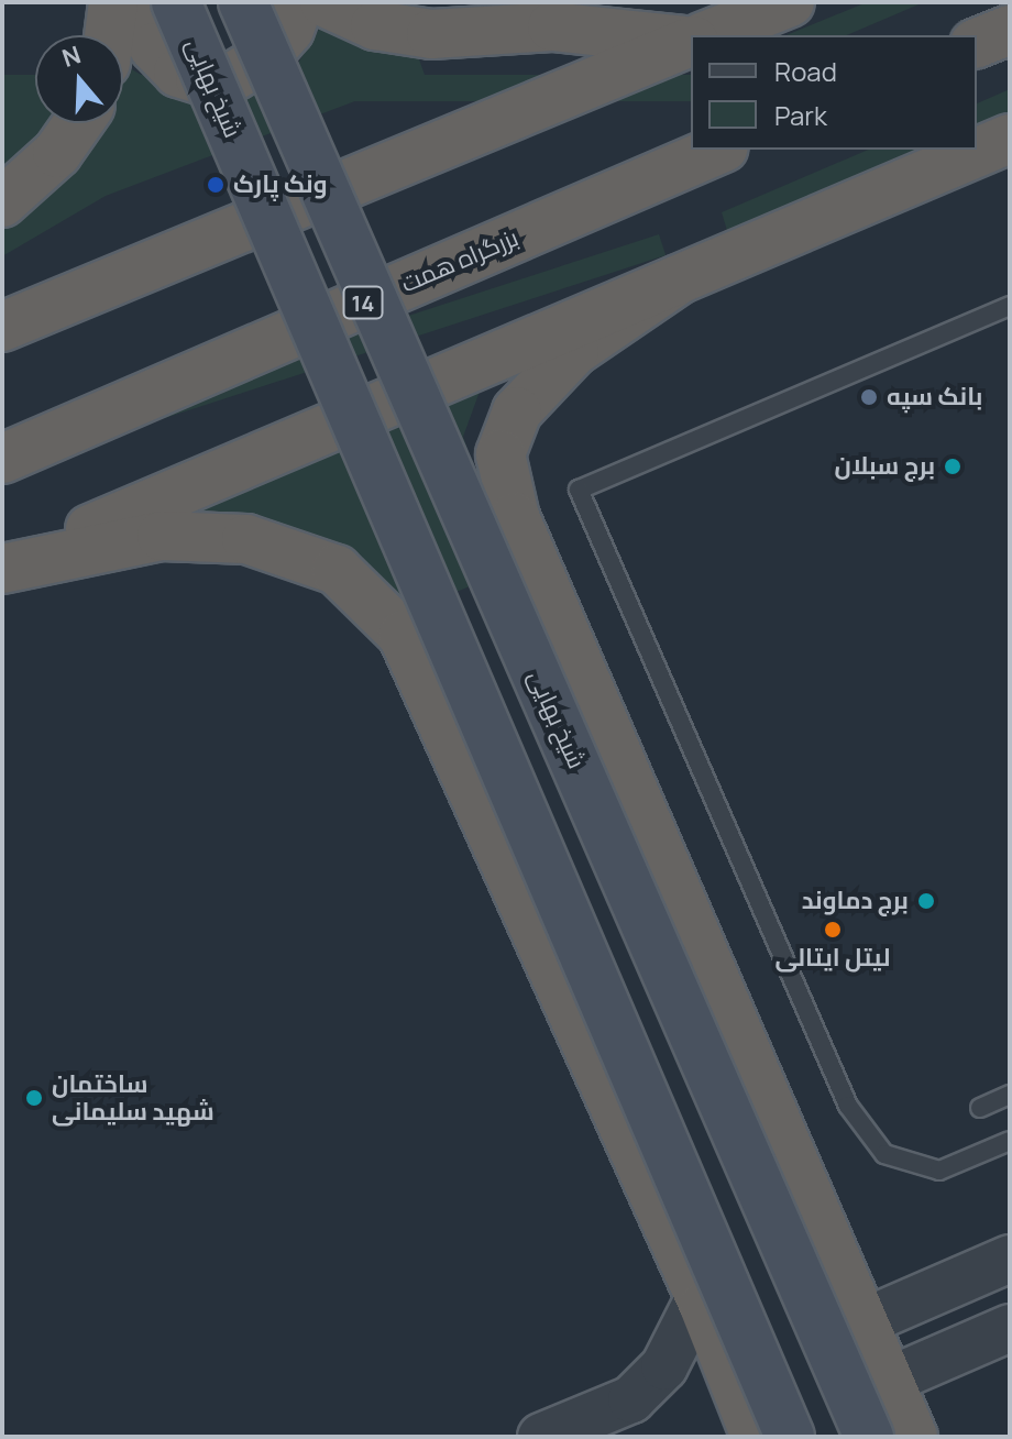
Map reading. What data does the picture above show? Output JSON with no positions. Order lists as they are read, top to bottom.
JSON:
{
  "streets": {
    "highway": ["بزرگراه همت", "14"],
    "main road": ["شیخ بهایی"]
  },
  "places": [
    "ونک پارک",
    "بانک سپه",
    "برج سبلان",
    "برج دماوند",
    "لیتل ایتالی",
    "ساختمان شهید سلیمانی"
  ],
  "legend": ["Road", "Park"],
  "north": "top"
}
